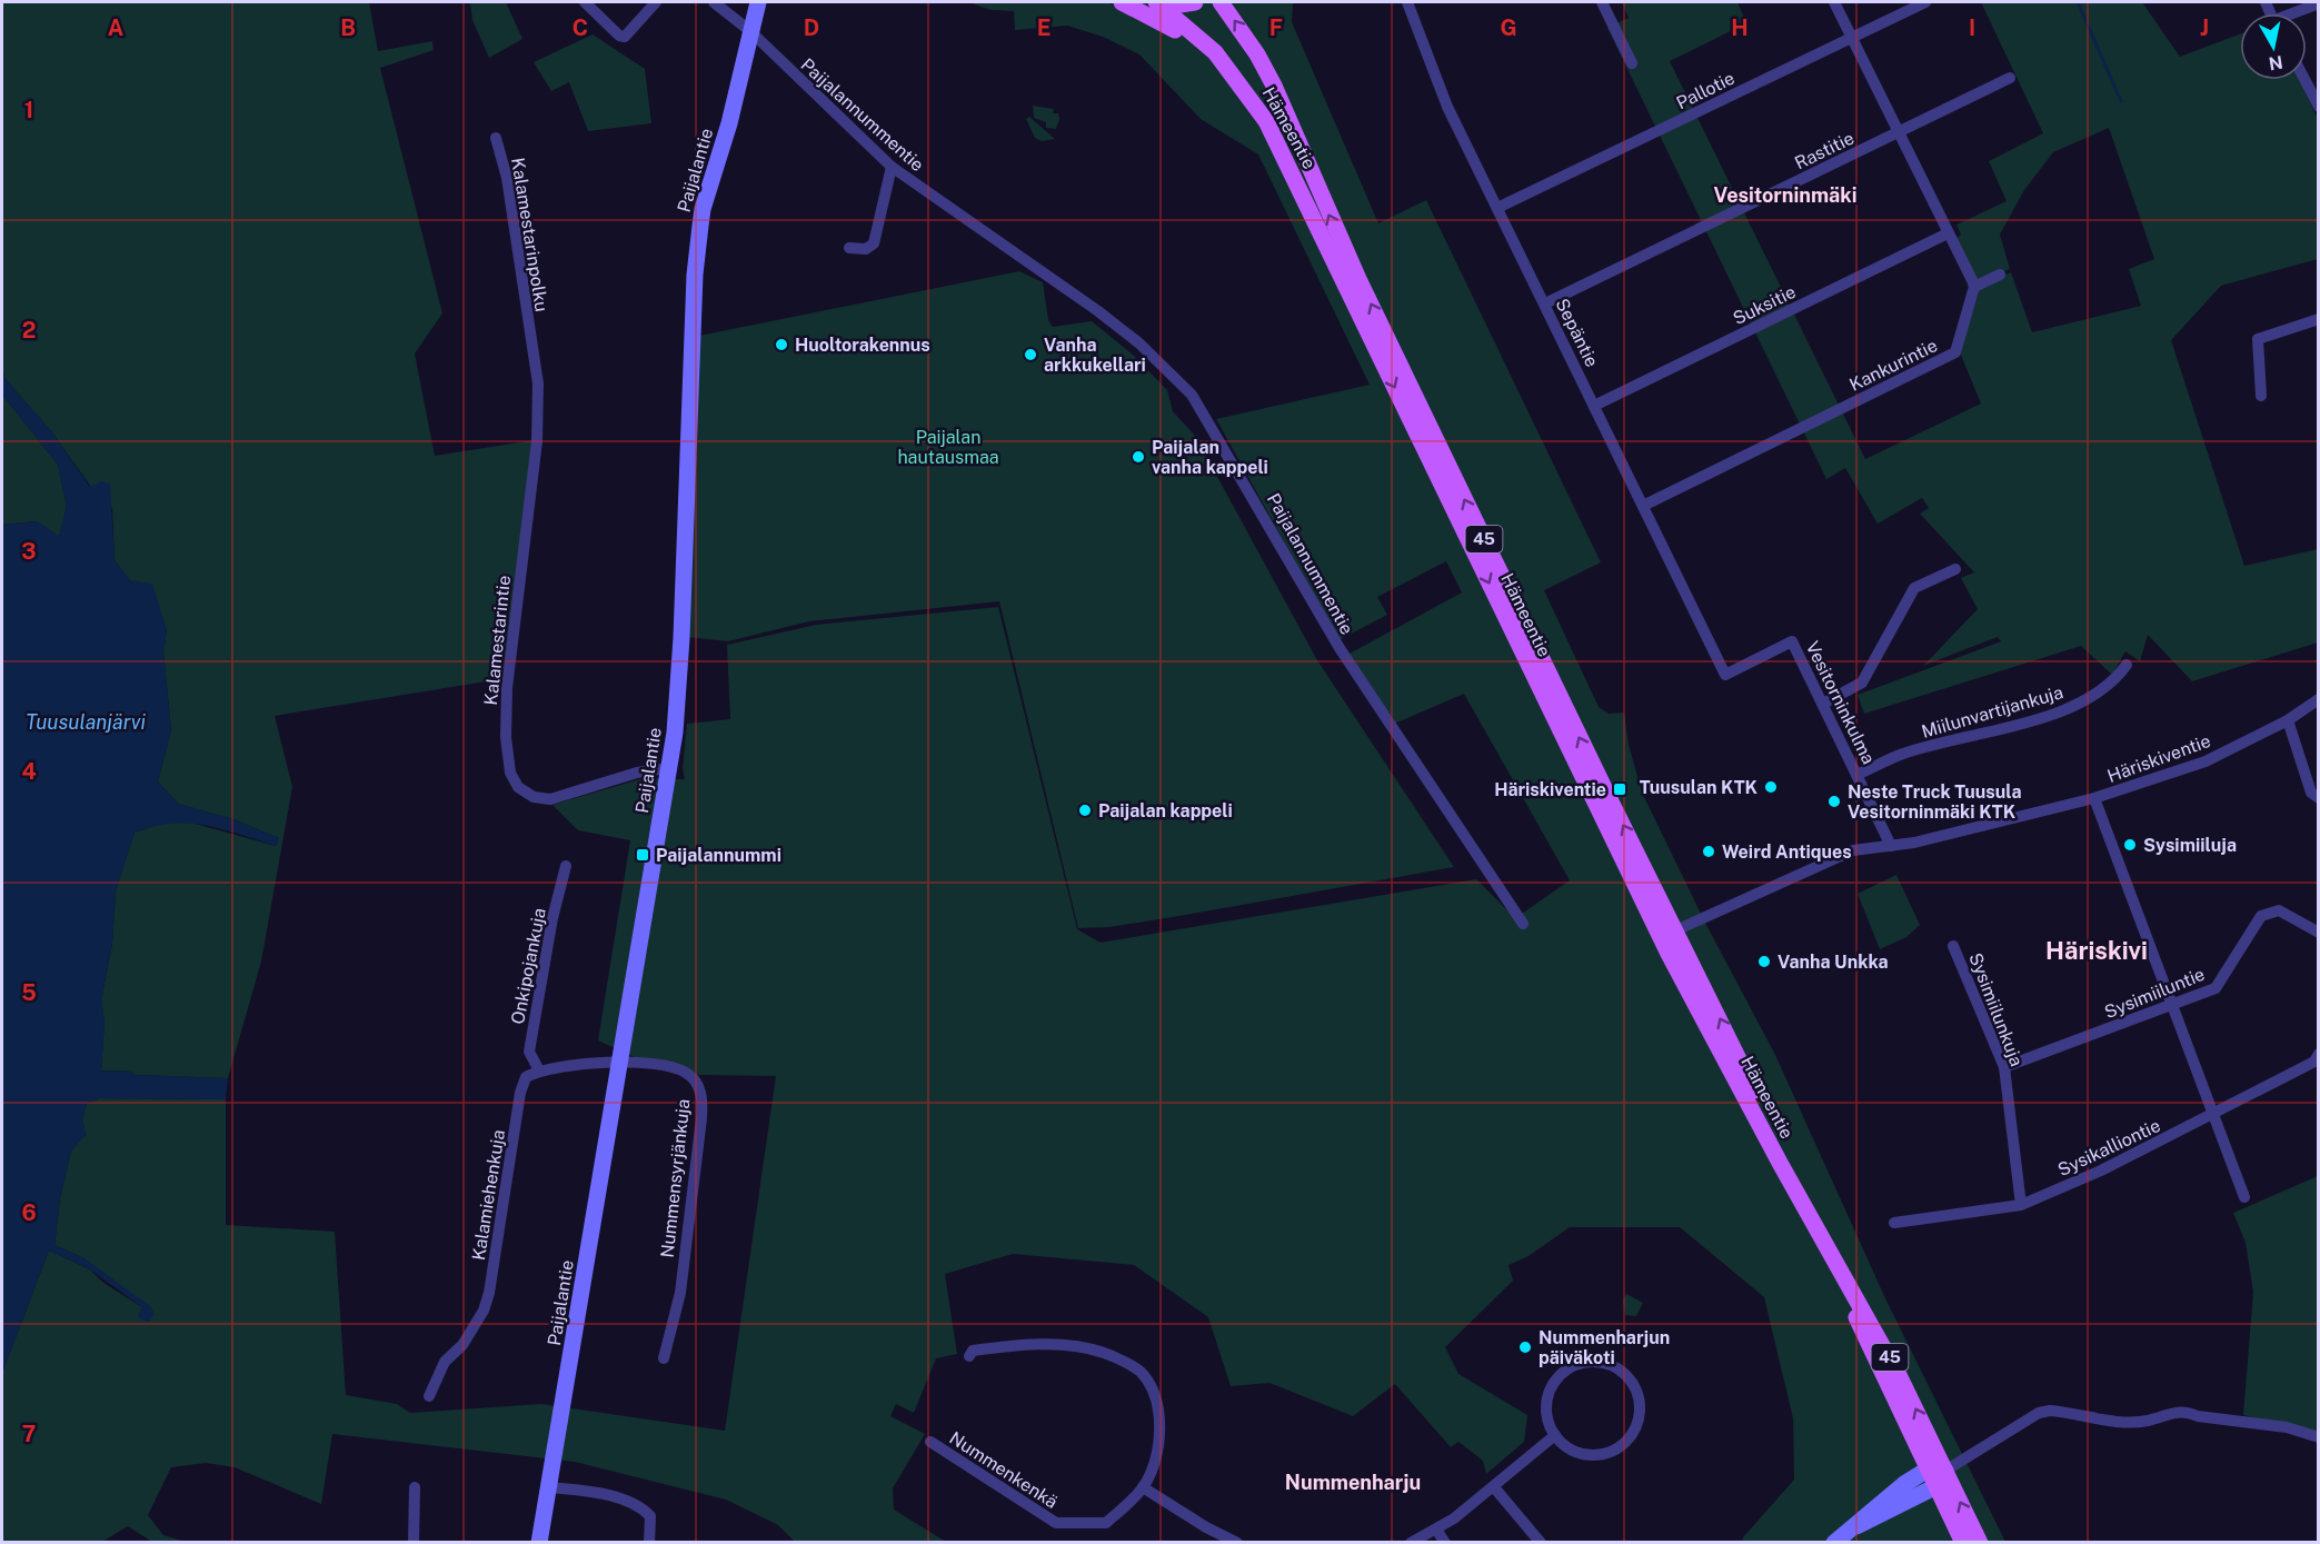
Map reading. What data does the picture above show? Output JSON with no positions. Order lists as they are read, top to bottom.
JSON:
{
  "streets": {
    "main road": ["Hämeentie", "45"],
    "street": [
      "Pallotie",
      "Paijalannummentie",
      "Rastitie",
      "Paijalantie",
      "Kalamestarinpolku",
      "Suksitie",
      "Sepäntie",
      "Kankurintie",
      "Kalamestarintie",
      "Vesitorninkulma",
      "Miilunvartijankuja",
      "Häriskiventie",
      "Onkipojankuja",
      "Sysimiiluntie",
      "Sysimiilunkuja",
      "Sysikalliontie",
      "Nummensyrjänkuja",
      "Kalamiehenkuja",
      "Nummenkenkä"
    ]
  },
  "crossings": [
    ["Pallotie", "Sepäntie"],
    ["Paijalannummentie", "Paijalantie"],
    ["Hämeentie", "Häriskiventie"],
    ["Rastitie", "Sepäntie"],
    ["Paijalantie", "Kalamestarintie"],
    ["Paijalantie", "Nummensyrjänkuja"],
    ["Kalamestarinpolku", "Kalamestarintie"],
    ["Suksitie", "Sepäntie"],
    ["Sepäntie", "Kankurintie"],
    ["Sepäntie", "Vesitorninkulma"],
    ["Vesitorninkulma", "Miilunvartijankuja"],
    ["Vesitorninkulma", "Häriskiventie"],
    ["Onkipojankuja", "Kalamiehenkuja"],
    ["Sysimiiluntie", "Sysimiilunkuja"],
    ["Sysimiilunkuja", "Sysikalliontie"]
  ],
  "districts": ["Vesitorninmäki", "Häriskivi", "Nummenharju"],
  "water": ["Tuusulanjärvi"],
  "parks": ["Paijalan hautausmaa"],
  "places": {
    "other": [
      "Huoltorakennus",
      "Vanha arkkukellari",
      "Paijalan vanha kappeli",
      "Tuusulan KTK",
      "Neste Truck Tuusula Vesitorninmäki KTK",
      "Paijalan kappeli",
      "Sysimiiluja",
      "Weird Antiques",
      "Vanha Unkka",
      "Nummenharjun päiväkoti"
    ],
    "transit": ["Häriskiventie", "Paijalannummi"]
  },
  "north": "bottom",
  "grid": {
    "columns": [
      "A",
      "B",
      "C",
      "D",
      "E",
      "F",
      "G",
      "H",
      "I",
      "J"
    ],
    "rows": [
      "1",
      "2",
      "3",
      "4",
      "5",
      "6",
      "7"
    ]
  }
}
